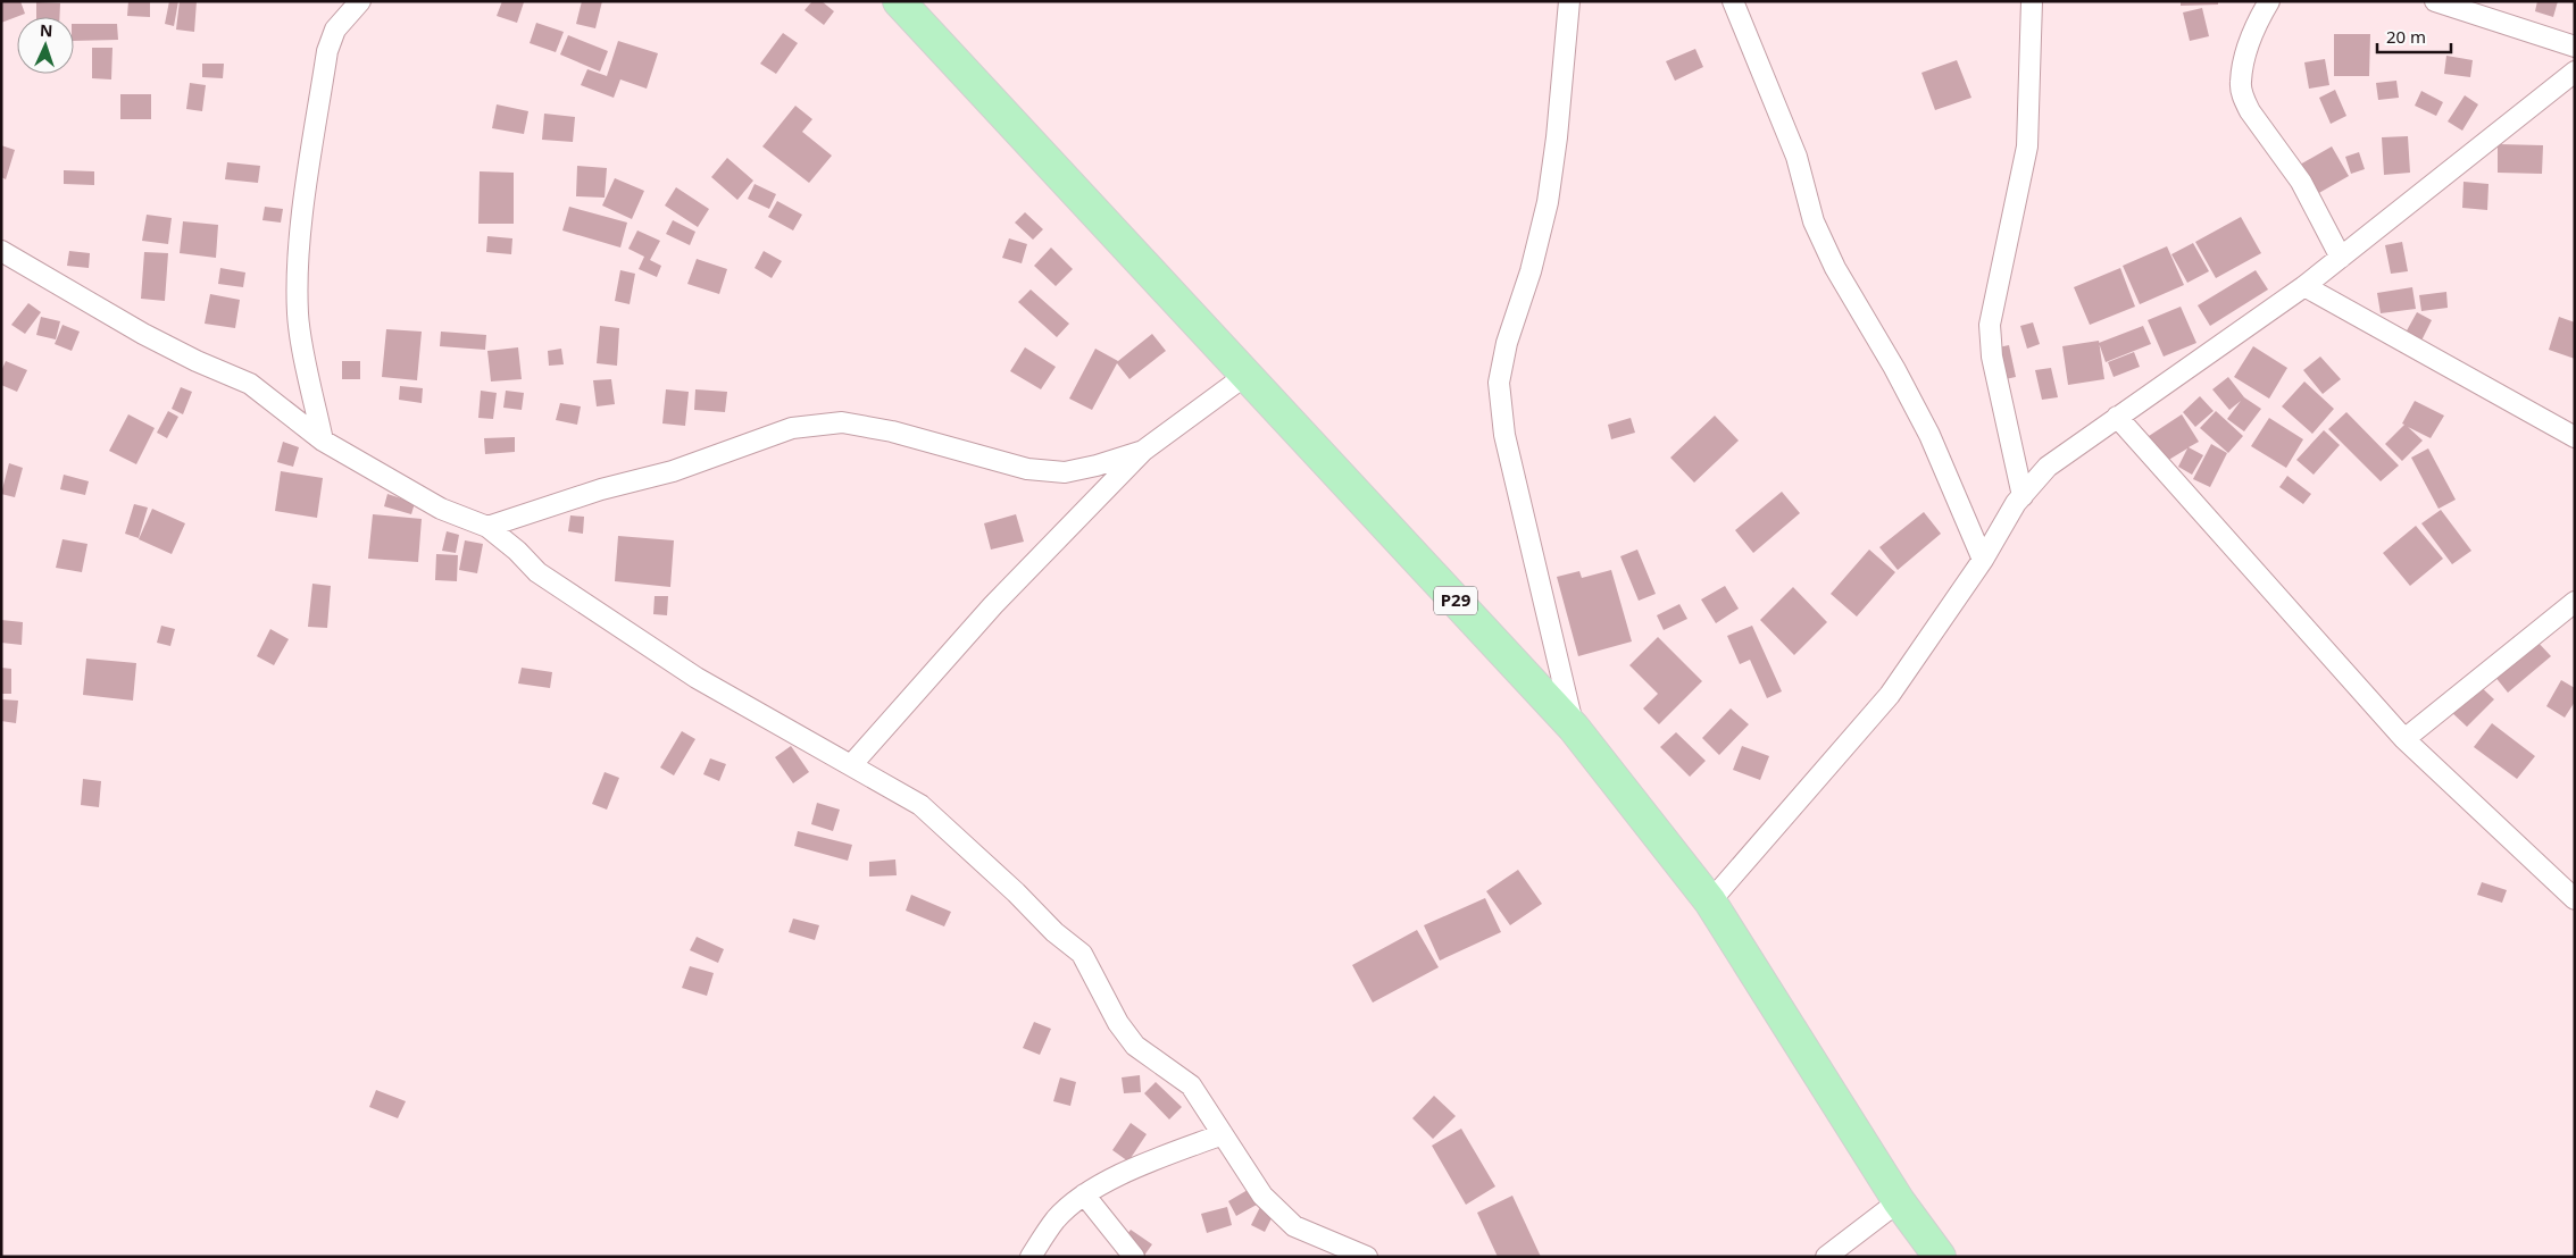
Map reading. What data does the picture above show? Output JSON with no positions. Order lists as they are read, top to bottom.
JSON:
{
  "streets": {
    "main road": ["P29"]
  },
  "scale_bar": "20 m",
  "north": "top"
}
